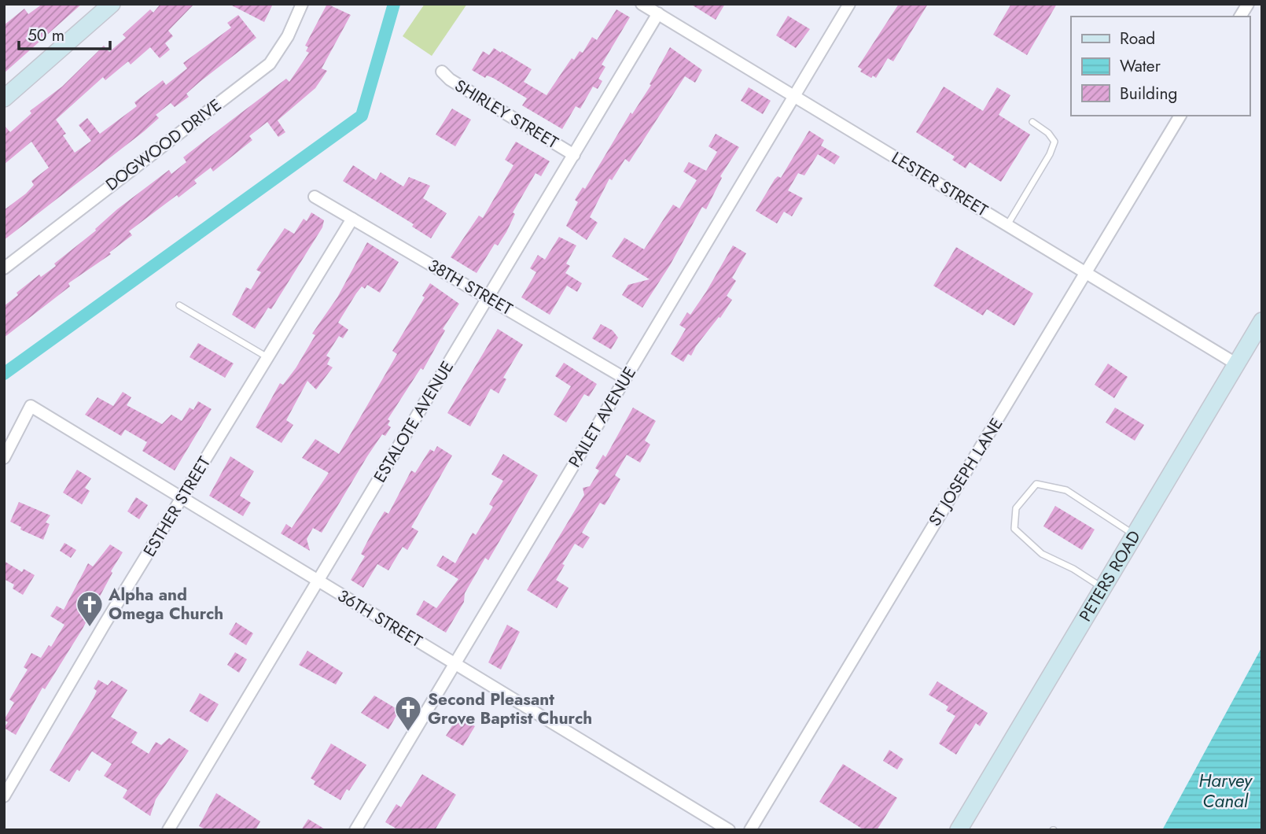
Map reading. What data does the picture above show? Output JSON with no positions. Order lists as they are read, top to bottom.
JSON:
{
  "streets": {
    "main road": ["PETERS ROAD"],
    "street": [
      "SHIRLEY STREET",
      "DOGWOOD DRIVE",
      "LESTER STREET",
      "38TH STREET",
      "PAILET AVENUE",
      "ESTALOTE AVENUE",
      "ST JOSEPH LANE",
      "ESTHER STREET",
      "36TH STREET"
    ]
  },
  "crossings": [
    ["SHIRLEY STREET", "ESTALOTE AVENUE"],
    ["LESTER STREET", "PAILET AVENUE"],
    ["LESTER STREET", "ESTALOTE AVENUE"],
    ["LESTER STREET", "ST JOSEPH LANE"],
    ["LESTER STREET", "PETERS ROAD"],
    ["38TH STREET", "PAILET AVENUE"],
    ["38TH STREET", "ESTALOTE AVENUE"],
    ["38TH STREET", "ESTHER STREET"],
    ["PAILET AVENUE", "36TH STREET"],
    ["ESTALOTE AVENUE", "36TH STREET"],
    ["ESTHER STREET", "36TH STREET"]
  ],
  "water": ["Harvey Canal"],
  "places": {
    "church": ["Alpha and Omega Church", "Second Pleasant Grove Baptist Church"]
  },
  "legend": ["Road", "Water", "Building"],
  "scale_bar": "50 m"
}
